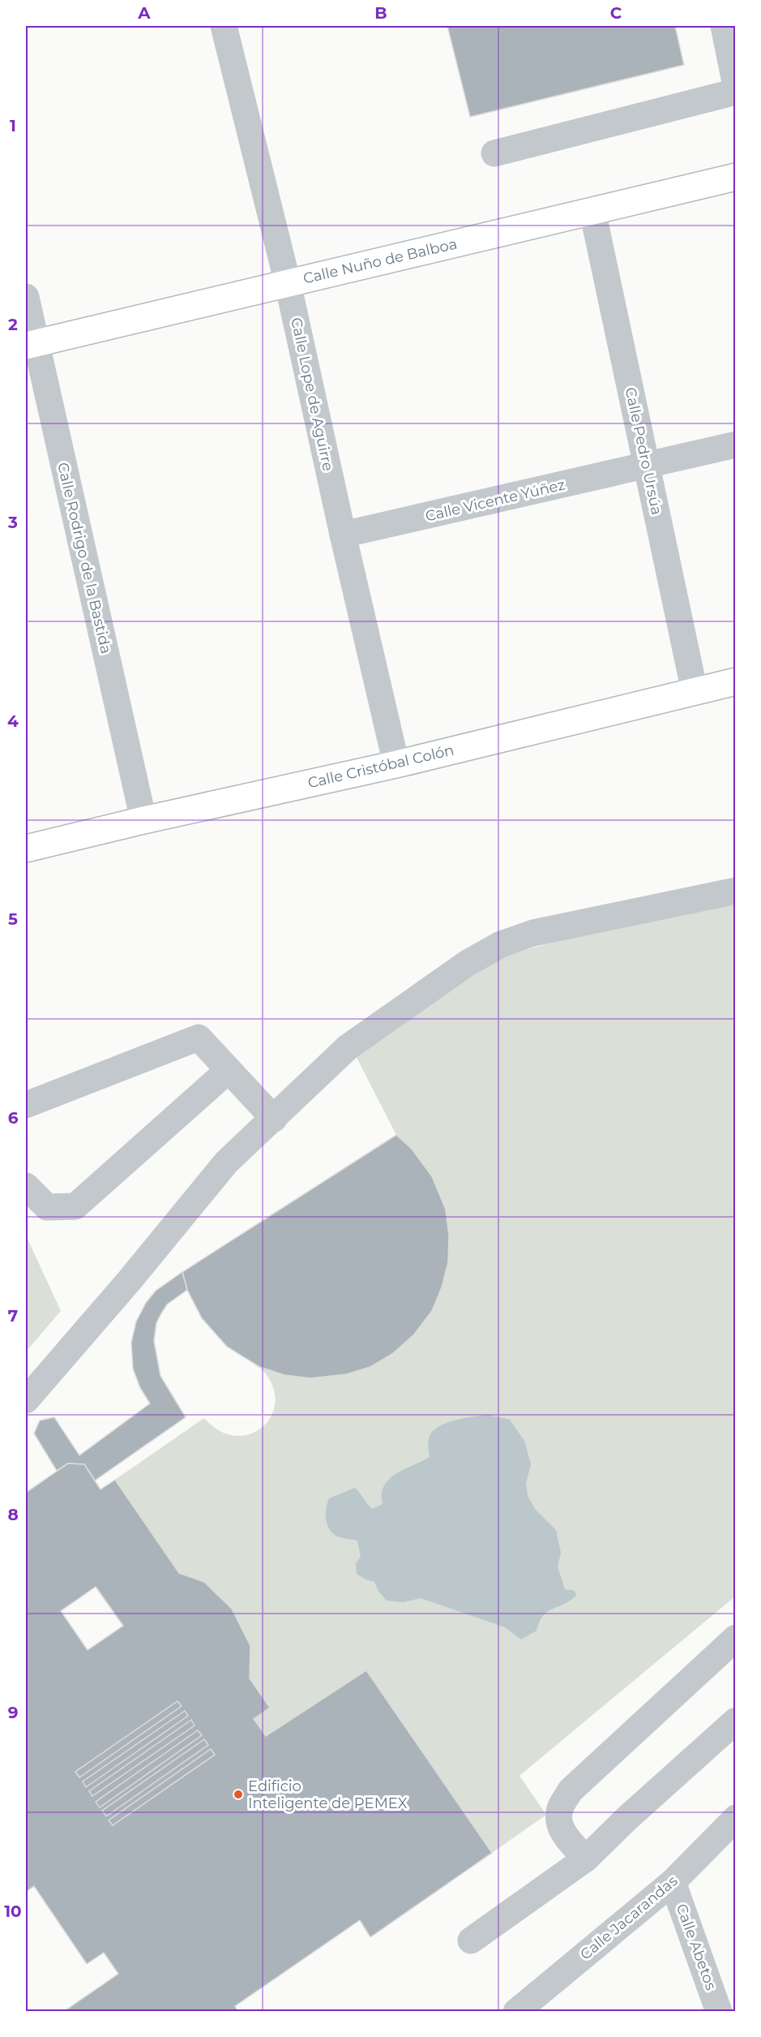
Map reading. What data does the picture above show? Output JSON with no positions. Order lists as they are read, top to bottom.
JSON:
{
  "streets": {
    "main road": ["Calle Nuño de Balboa", "Calle Cristóbal Colón"],
    "street": [
      "Calle Lope de Aguirre",
      "Calle Pedro Ursúa",
      "Calle Vicente Yúñez",
      "Calle Rodrigo de la Bastida",
      "Calle Jacarandas",
      "Calle Abetos"
    ]
  },
  "crossings": [
    ["Calle Nuño de Balboa", "Calle Lope de Aguirre"],
    ["Calle Nuño de Balboa", "Calle Pedro Ursúa"],
    ["Calle Nuño de Balboa", "Calle Rodrigo de la Bastida"],
    ["Calle Lope de Aguirre", "Calle Vicente Yúñez"],
    ["Calle Lope de Aguirre", "Calle Cristóbal Colón"],
    ["Calle Pedro Ursúa", "Calle Vicente Yúñez"],
    ["Calle Pedro Ursúa", "Calle Cristóbal Colón"],
    ["Calle Rodrigo de la Bastida", "Calle Cristóbal Colón"],
    ["Calle Jacarandas", "Calle Abetos"]
  ],
  "places": ["Edificio Inteligente de PEMEX"],
  "grid": {
    "columns": ["A", "B", "C"],
    "rows": [
      "1",
      "2",
      "3",
      "4",
      "5",
      "6",
      "7",
      "8",
      "9",
      "10"
    ]
  }
}
